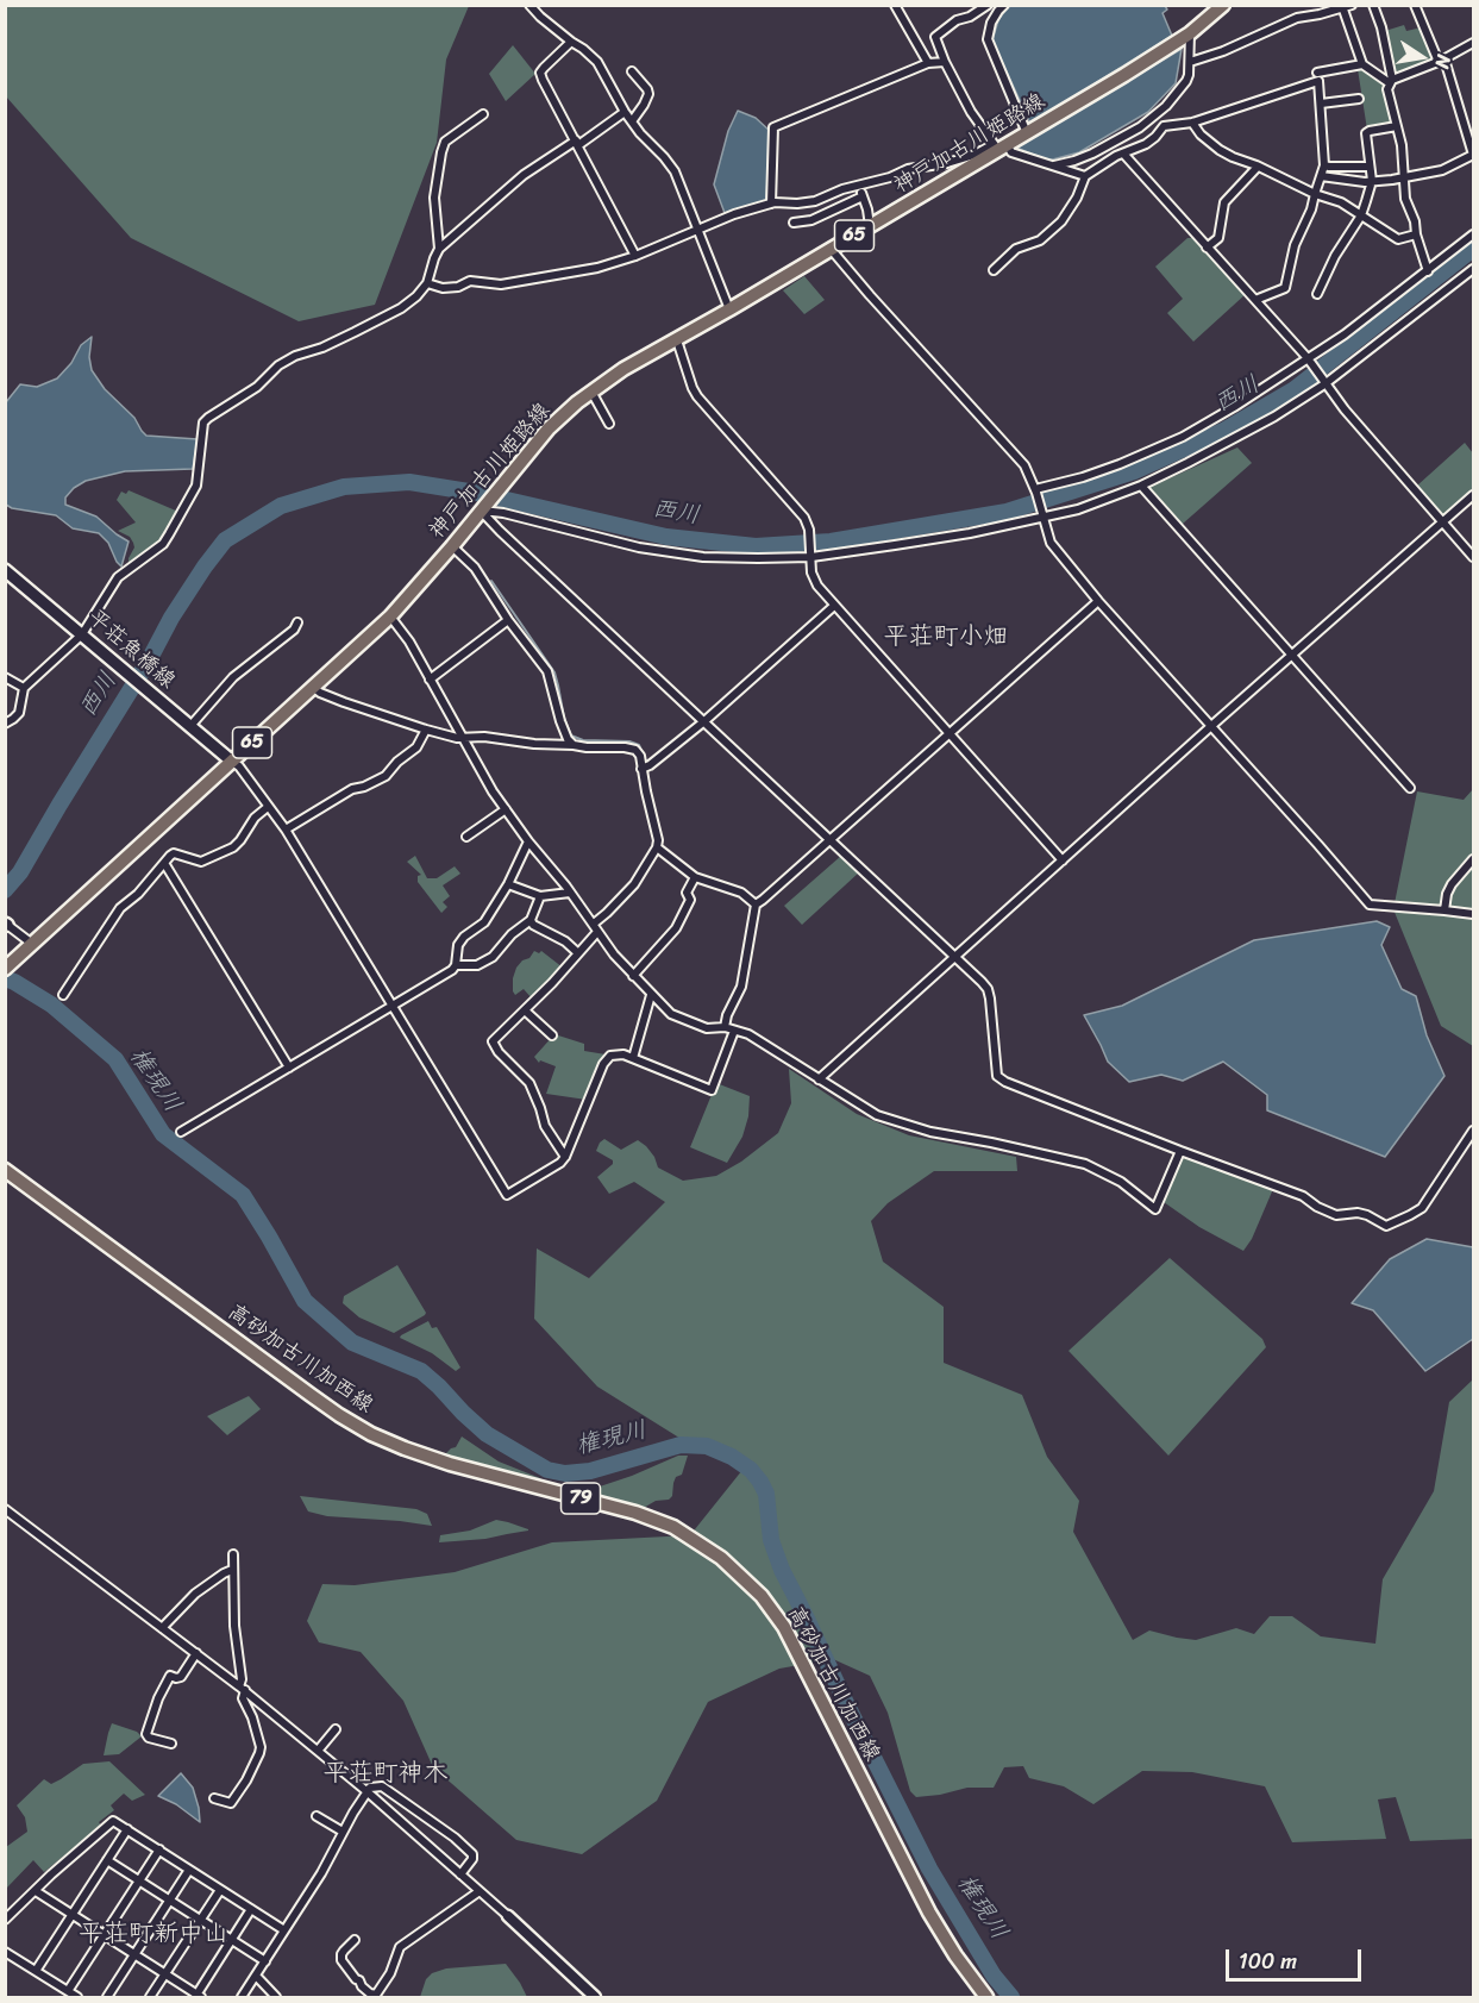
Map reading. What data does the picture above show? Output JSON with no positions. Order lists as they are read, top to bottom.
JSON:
{
  "streets": {
    "main road": [
      "神戸加古川姫路線",
      "65",
      "平荘魚橋線",
      "高砂加古川加西線",
      "79"
    ]
  },
  "crossings": [
    ["神戸加古川姫路線", "平荘魚橋線"]
  ],
  "districts": ["平荘町小畑", "平荘町神木", "平荘町新中山"],
  "water": ["西川", "権現川"],
  "scale_bar": "100 m",
  "north": "right"
}
